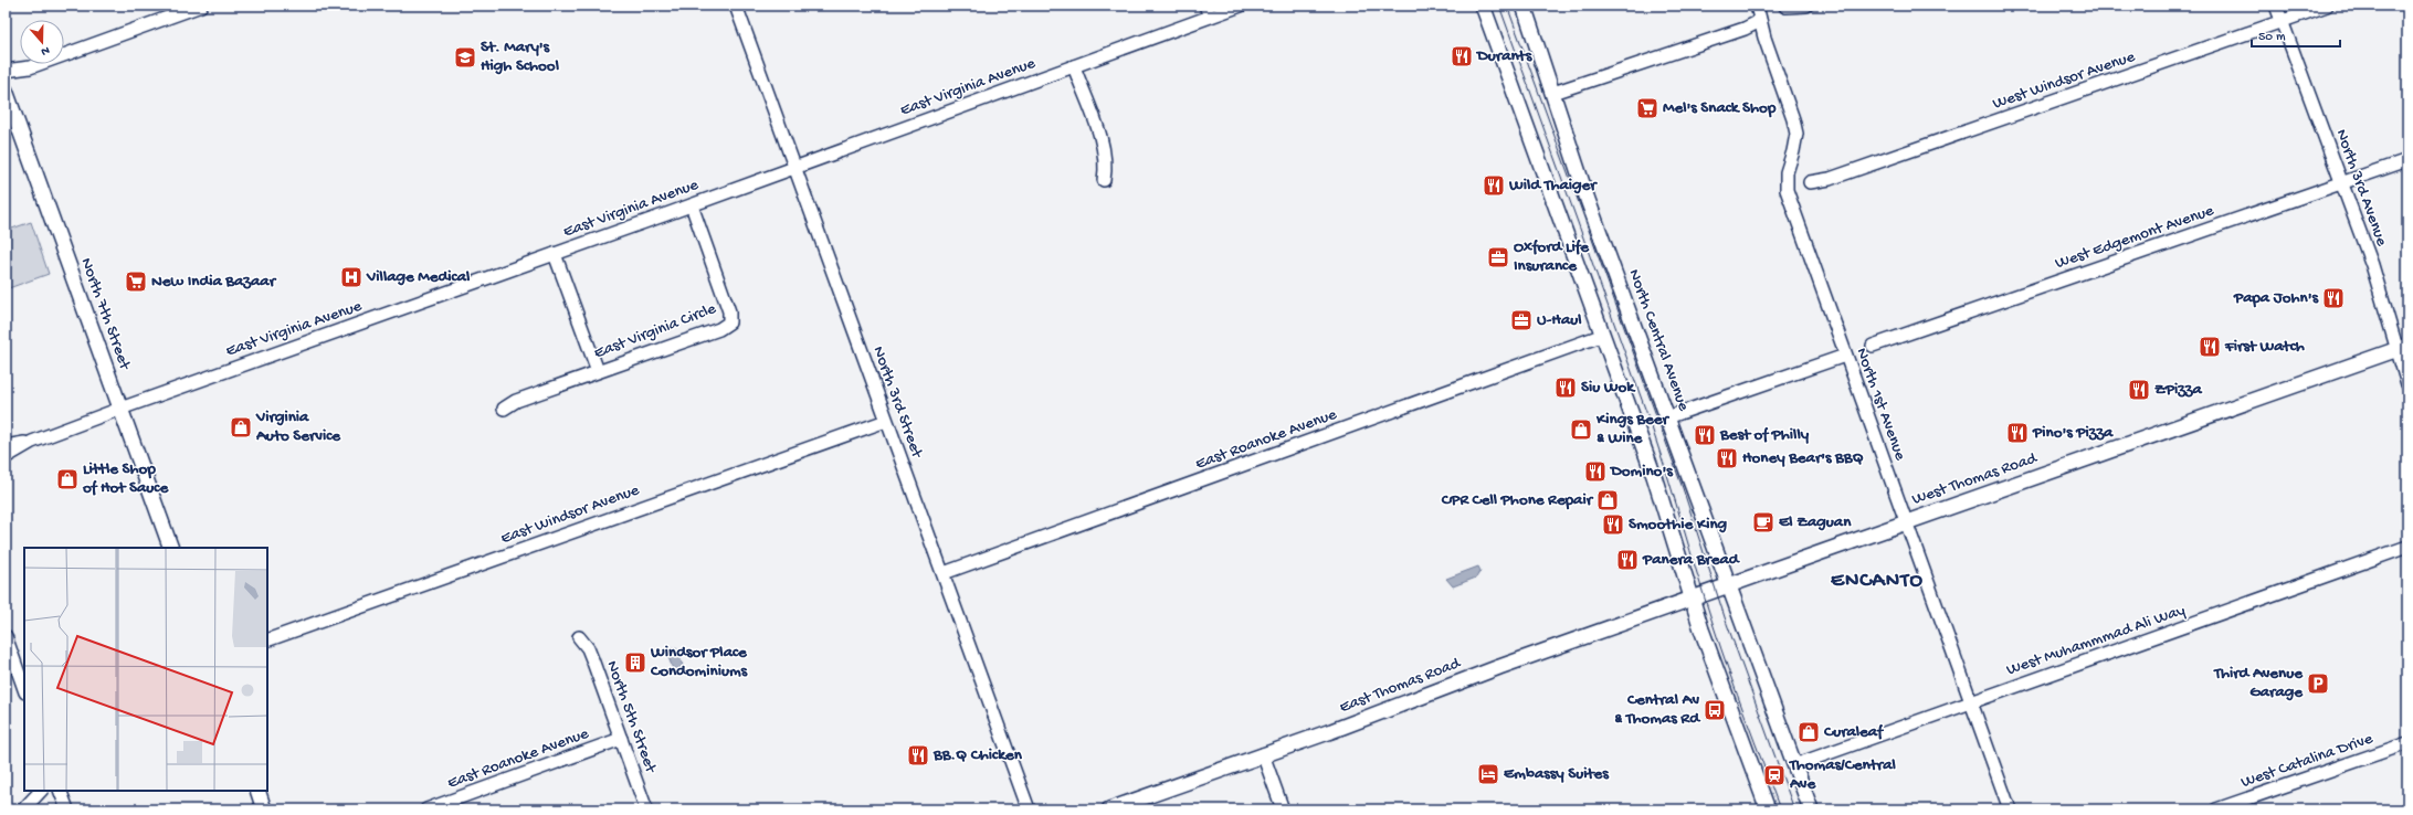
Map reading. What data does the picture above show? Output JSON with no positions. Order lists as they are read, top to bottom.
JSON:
{
  "streets": {
    "main road": [
      "North 7th Street",
      "North Central Avenue",
      "West Thomas Road",
      "East Thomas Road"
    ],
    "street": [
      "West Windsor Avenue",
      "East Virginia Avenue",
      "North 3rd Avenue",
      "West Edgemont Avenue",
      "East Virginia Circle",
      "North 3rd Street",
      "North 1st Avenue",
      "East Roanoke Avenue",
      "East Windsor Avenue",
      "West Muhammmad Ali Way",
      "North 5th Street",
      "West Catalina Drive"
    ]
  },
  "crossings": [
    ["West Windsor Avenue", "North 3rd Avenue"],
    ["East Virginia Avenue", "North 7th Street"],
    ["East Virginia Avenue", "East Virginia Circle"],
    ["East Virginia Avenue", "North 3rd Street"],
    ["North 3rd Avenue", "West Edgemont Avenue"],
    ["North 3rd Avenue", "West Thomas Road"],
    ["North Central Avenue", "West Thomas Road"],
    ["North Central Avenue", "West Muhammmad Ali Way"],
    ["North 3rd Street", "East Roanoke Avenue"],
    ["North 3rd Street", "East Windsor Avenue"],
    ["North 1st Avenue", "West Thomas Road"],
    ["North 1st Avenue", "West Muhammmad Ali Way"],
    ["East Roanoke Avenue", "North 5th Street"],
    ["West Thomas Road", "East Thomas Road"]
  ],
  "districts": ["ENCANTO"],
  "places": {
    "restaurant": [
      "Durants",
      "Wild Thaiger",
      "Papa John's",
      "First Watch",
      "Siu Wok",
      "ZPizza",
      "Pino's Pizza",
      "Best of Philly",
      "Honey Bear's BBQ",
      "Domino's",
      "Smoothie King",
      "Panera Bread",
      "BB.Q Chicken"
    ],
    "school or university": ["St. Mary's High School"],
    "supermarket": ["Mel's Snack Shop", "New India Bazaar"],
    "office": ["Oxford Life Insurance", "U-Haul"],
    "hospital": ["Village Medical"],
    "shop": [
      "Virginia Auto Service",
      "Kings Beer & Wine",
      "Little Shop of Hot Sauce",
      "CPR Cell Phone Repair",
      "Curaleaf"
    ],
    "cafe": ["El Zaguan"],
    "building": ["Windsor Place Condominiums"],
    "parking": ["Third Avenue Garage"],
    "bus stop": ["Central Av & Thomas Rd"],
    "hotel": ["Embassy Suites"],
    "station": ["Thomas/Central Ave"]
  },
  "scale_bar": "50 m",
  "north": "bottom"
}
